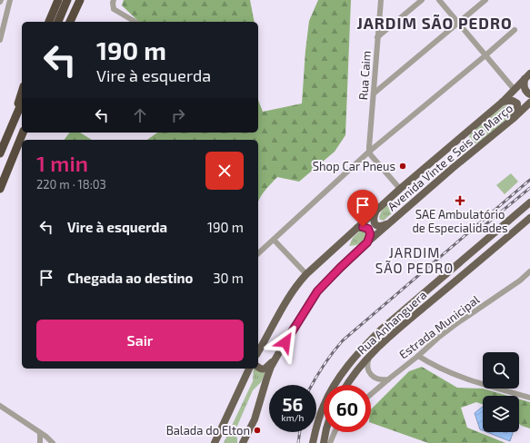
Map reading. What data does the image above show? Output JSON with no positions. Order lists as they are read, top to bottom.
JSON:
{
  "streets": {
    "main road": ["Avenida Vinte e Seis de Março", "Rua Anhanguera"],
    "street": ["Rua Caim", "Estrada Municipal"]
  },
  "districts": ["JARDIM SÃO PEDRO", "JARDIM SÃO PEDRO"],
  "places": {
    "other": ["Shop Car Pneus", "Balada do Elton"],
    "health": ["SAE Ambulatório de Especialidades"]
  },
  "page": {
    "turn": ["190 m", "Vire à esquerda"],
    "heading": ["1 min", "220 m · 18:03"],
    "list": [
      {
        "name": "Vire à esquerda",
        "value": "190 m"
      },
      {
        "name": "Chegada ao destino",
        "value": "30 m"
      }
    ],
    "buttons": "Sair",
    "speed": "56 km/h",
    "limit": "60"
  }
}
